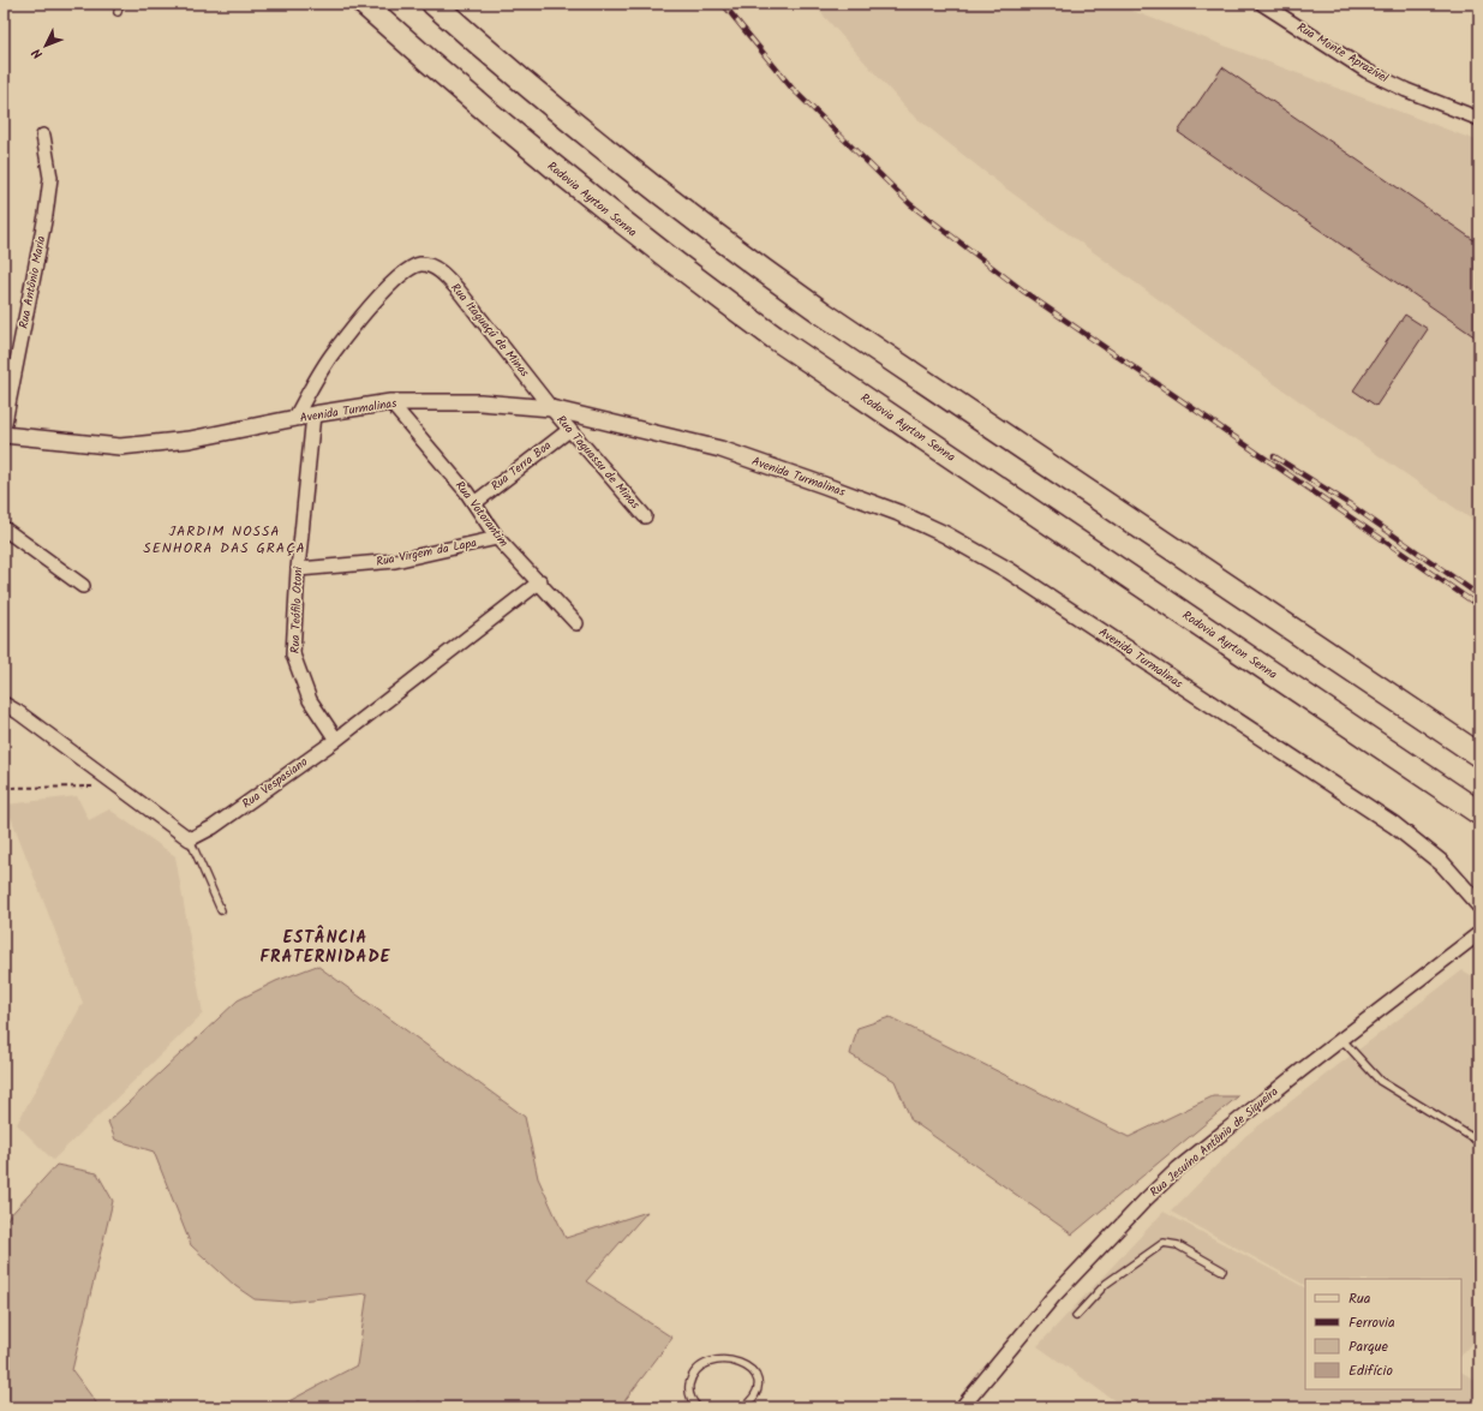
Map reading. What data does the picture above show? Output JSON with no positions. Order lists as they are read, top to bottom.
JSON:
{
  "streets": {
    "highway": ["Rodovia Ayrton Senna"],
    "street": [
      "Rua Monte Aprazível",
      "Rua Antônio Maria",
      "Rua Itaguaçú de Minas",
      "Avenida Turmalinas",
      "Rua Taguassu de Minas",
      "Rua Terra Boa",
      "Rua Votorantim",
      "Rua Virgem da Lapa",
      "Rua Teófilo Otoni",
      "Rua Vespasiano",
      "Rua Jesuíno Antônio de Siqueira"
    ]
  },
  "crossings": [
    ["Rua Itaguaçú de Minas", "Avenida Turmalinas"],
    ["Rua Itaguaçú de Minas", "Rua Taguassu de Minas"],
    ["Avenida Turmalinas", "Rua Taguassu de Minas"],
    ["Avenida Turmalinas", "Rua Votorantim"],
    ["Avenida Turmalinas", "Rua Teófilo Otoni"],
    ["Rua Taguassu de Minas", "Rua Terra Boa"],
    ["Rua Terra Boa", "Rua Votorantim"],
    ["Rua Votorantim", "Rua Virgem da Lapa"],
    ["Rua Votorantim", "Rua Vespasiano"],
    ["Rua Virgem da Lapa", "Rua Teófilo Otoni"],
    ["Rua Teófilo Otoni", "Rua Vespasiano"]
  ],
  "districts": ["JARDIM NOSSA SENHORA DAS GRAÇA", "ESTÂNCIA FRATERNIDADE"],
  "legend": [
    "Rua",
    "Ferrovia",
    "Parque",
    "Edifício"
  ],
  "north": "bottom left"
}
